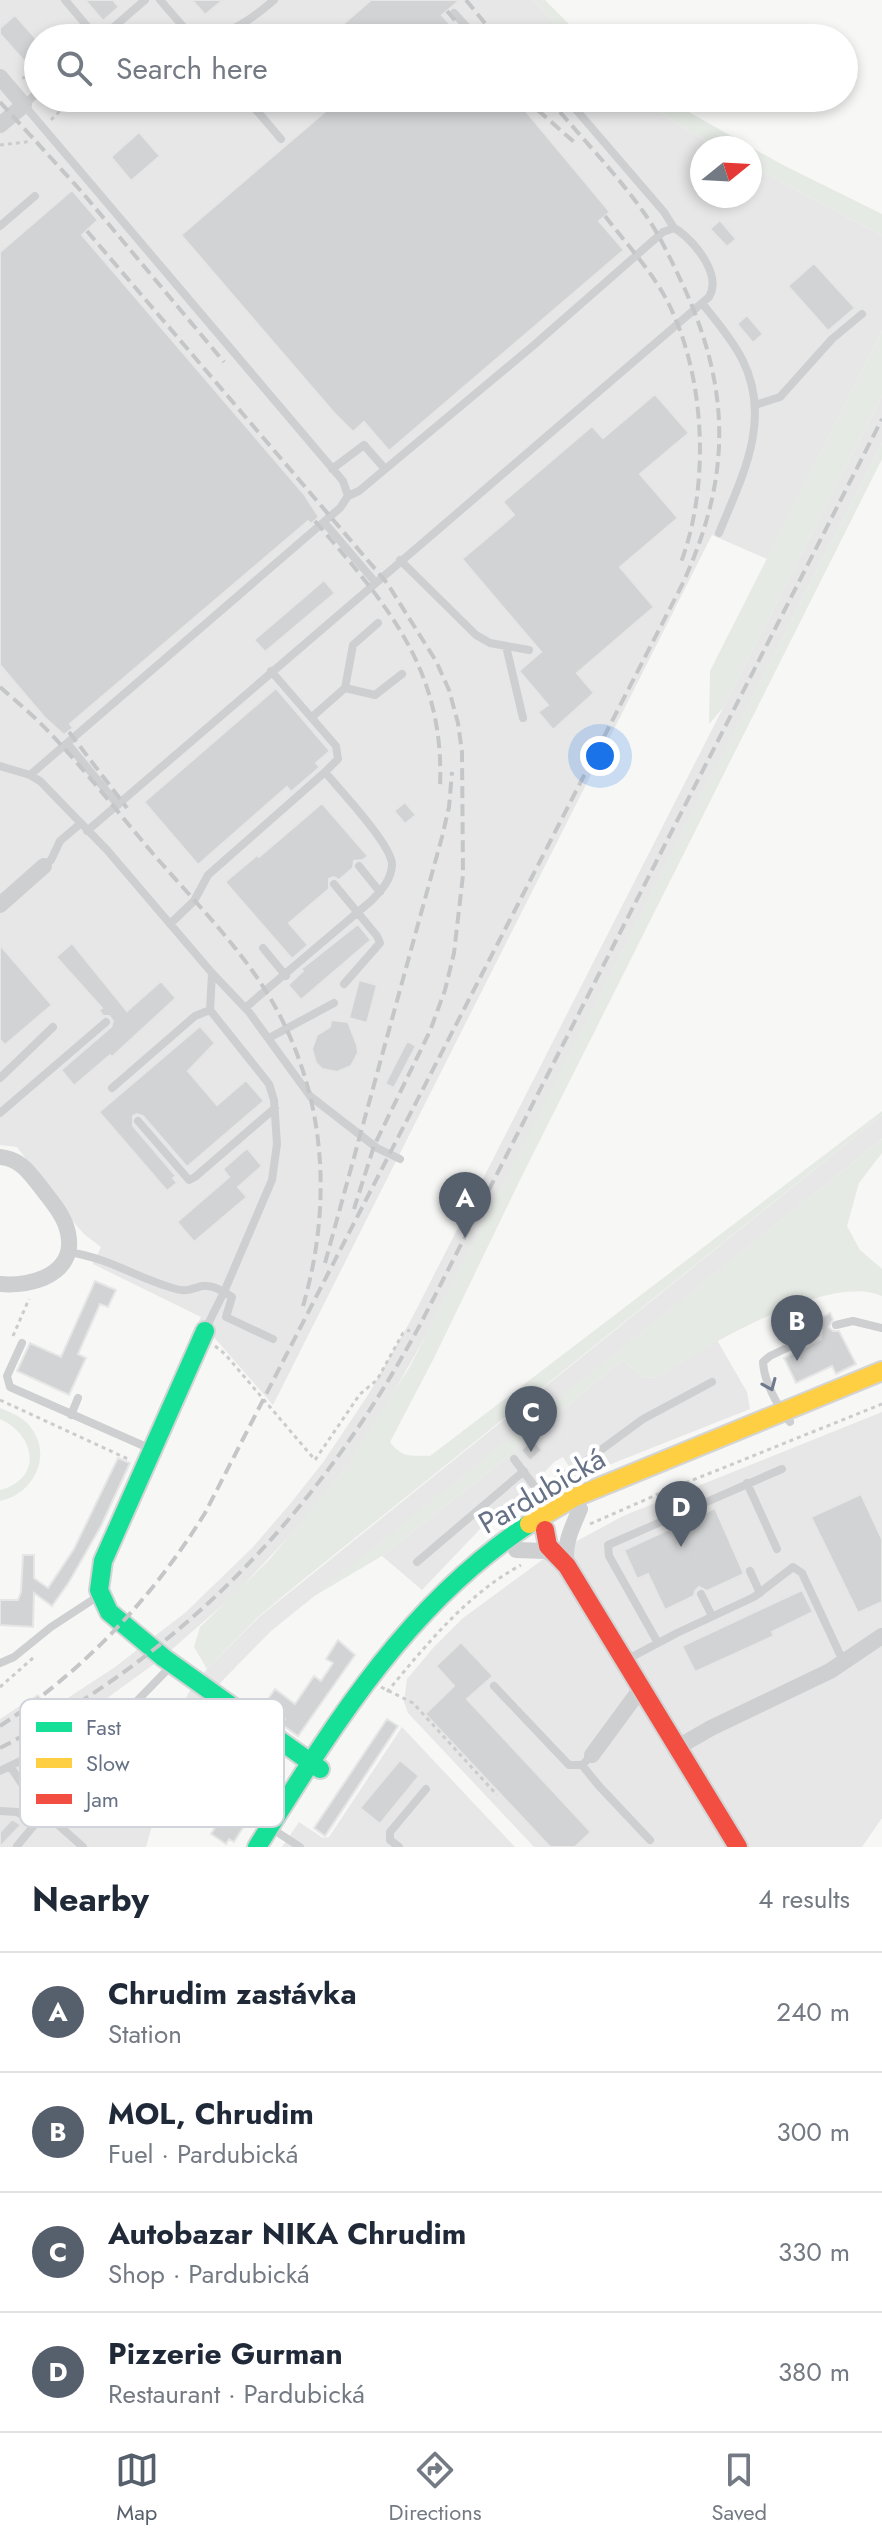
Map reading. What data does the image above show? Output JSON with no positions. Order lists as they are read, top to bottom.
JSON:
{
  "streets": {
    "main road": ["Pardubická"]
  },
  "legend": ["Fast", "Slow", "Jam"],
  "north": "right",
  "page": {
    "search": "Search here",
    "pins": [
      "A",
      "B",
      "C",
      "D"
    ],
    "heading": ["Nearby", "4 results"],
    "list": [
      {
        "mark": "A",
        "name": "Chrudim zastávka",
        "note": "Station",
        "value": "240 m"
      },
      {
        "mark": "B",
        "name": "MOL, Chrudim",
        "note": "Fuel · Pardubická",
        "value": "300 m"
      },
      {
        "mark": "C",
        "name": "Autobazar NIKA Chrudim",
        "note": "Shop · Pardubická",
        "value": "330 m"
      },
      {
        "mark": "D",
        "name": "Pizzerie Gurman",
        "note": "Restaurant · Pardubická",
        "value": "380 m"
      }
    ],
    "nav": ["Map", "Directions", "Saved"]
  }
}
